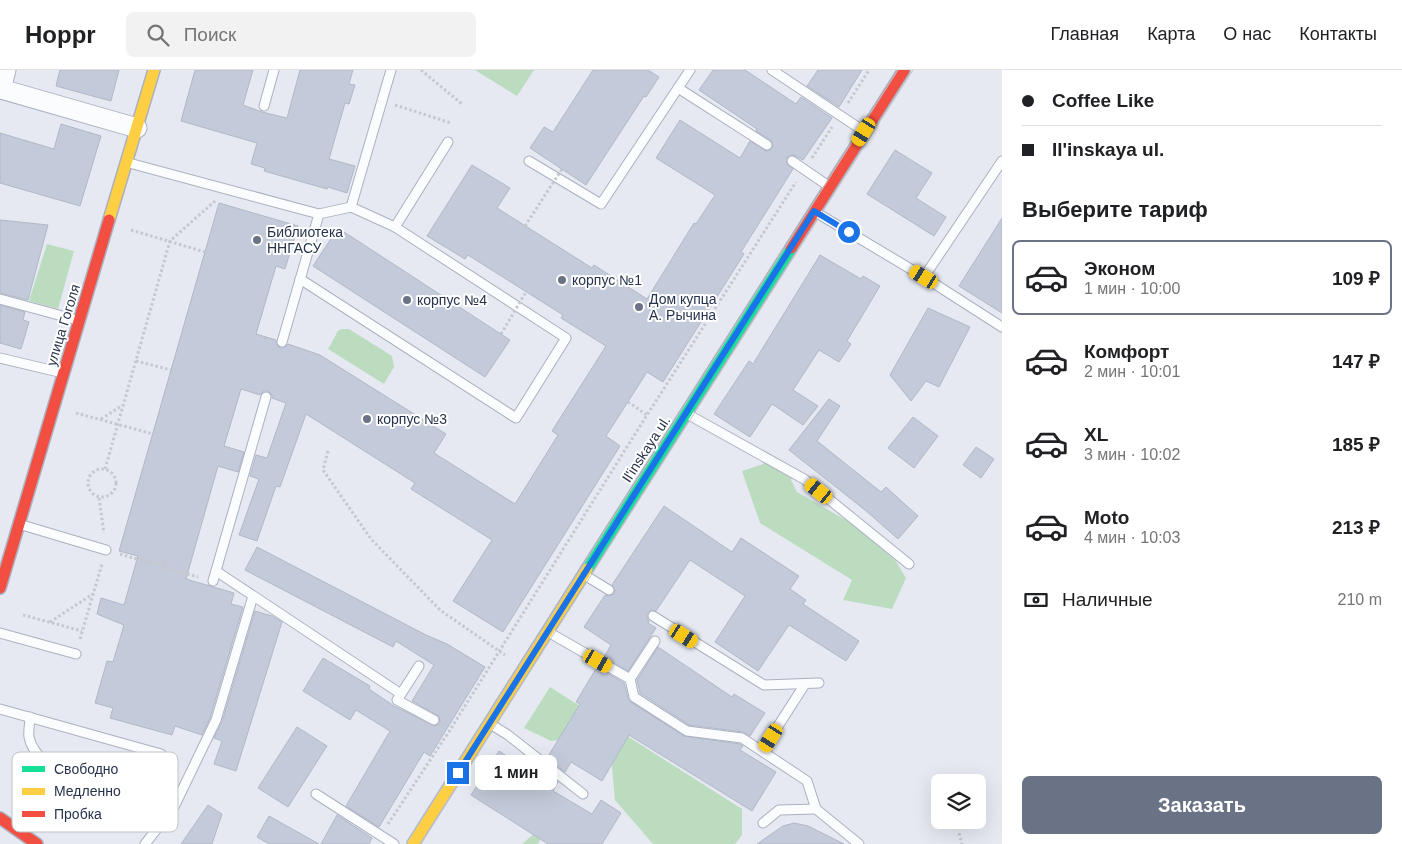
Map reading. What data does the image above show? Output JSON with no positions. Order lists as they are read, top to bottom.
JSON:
{
  "streets": {
    "street": ["улица Гоголя", "Il'inskaya ul."]
  },
  "places": [
    "Библиотека ННГАСУ",
    "корпус №1",
    "корпус №4",
    "Дом купца А. Рычина",
    "корпус №3"
  ],
  "legend": ["Свободно", "Медленно", "Пробка"],
  "page": {
    "header": "Hoppr",
    "search": "Поиск",
    "nav": [
      "Главная",
      "Карта",
      "О нас",
      "Контакты"
    ],
    "banner": ["Coffee Like", "Il'inskaya ul."],
    "heading": "Выберите тариф",
    "list": [
      {
        "name": "Эконом",
        "note": "1 мин · 10:00",
        "value": "109 ₽"
      },
      {
        "name": "Комфорт",
        "note": "2 мин · 10:01",
        "value": "147 ₽"
      },
      {
        "name": "XL",
        "note": "3 мин · 10:02",
        "value": "185 ₽"
      },
      {
        "name": "Moto",
        "note": "4 мин · 10:03",
        "value": "213 ₽"
      }
    ],
    "pay": ["Наличные", "210 m"],
    "bubble": "1 мин",
    "buttons": "Заказать"
  }
}
